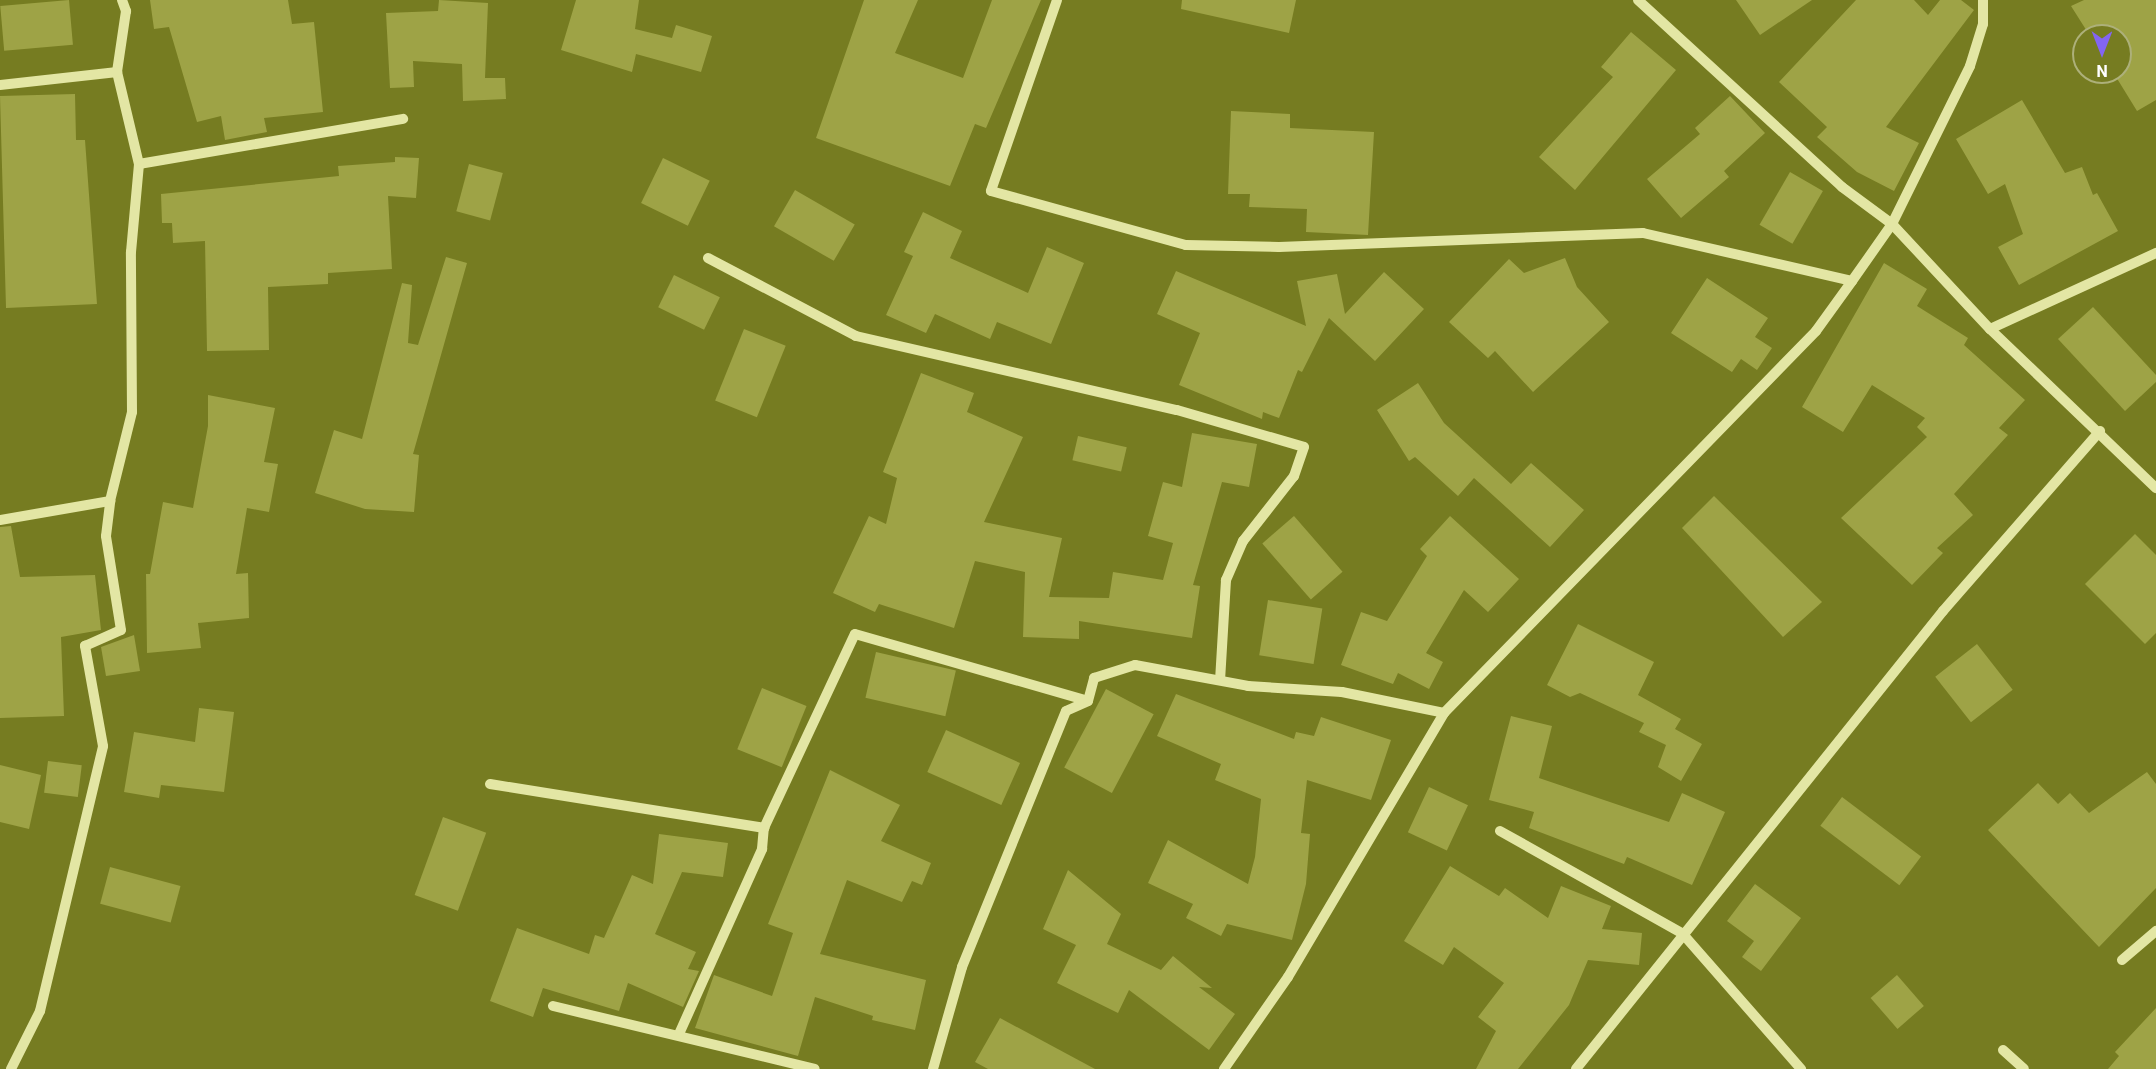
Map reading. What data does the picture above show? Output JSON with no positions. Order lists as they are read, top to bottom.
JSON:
{
  "north": "bottom"
}
